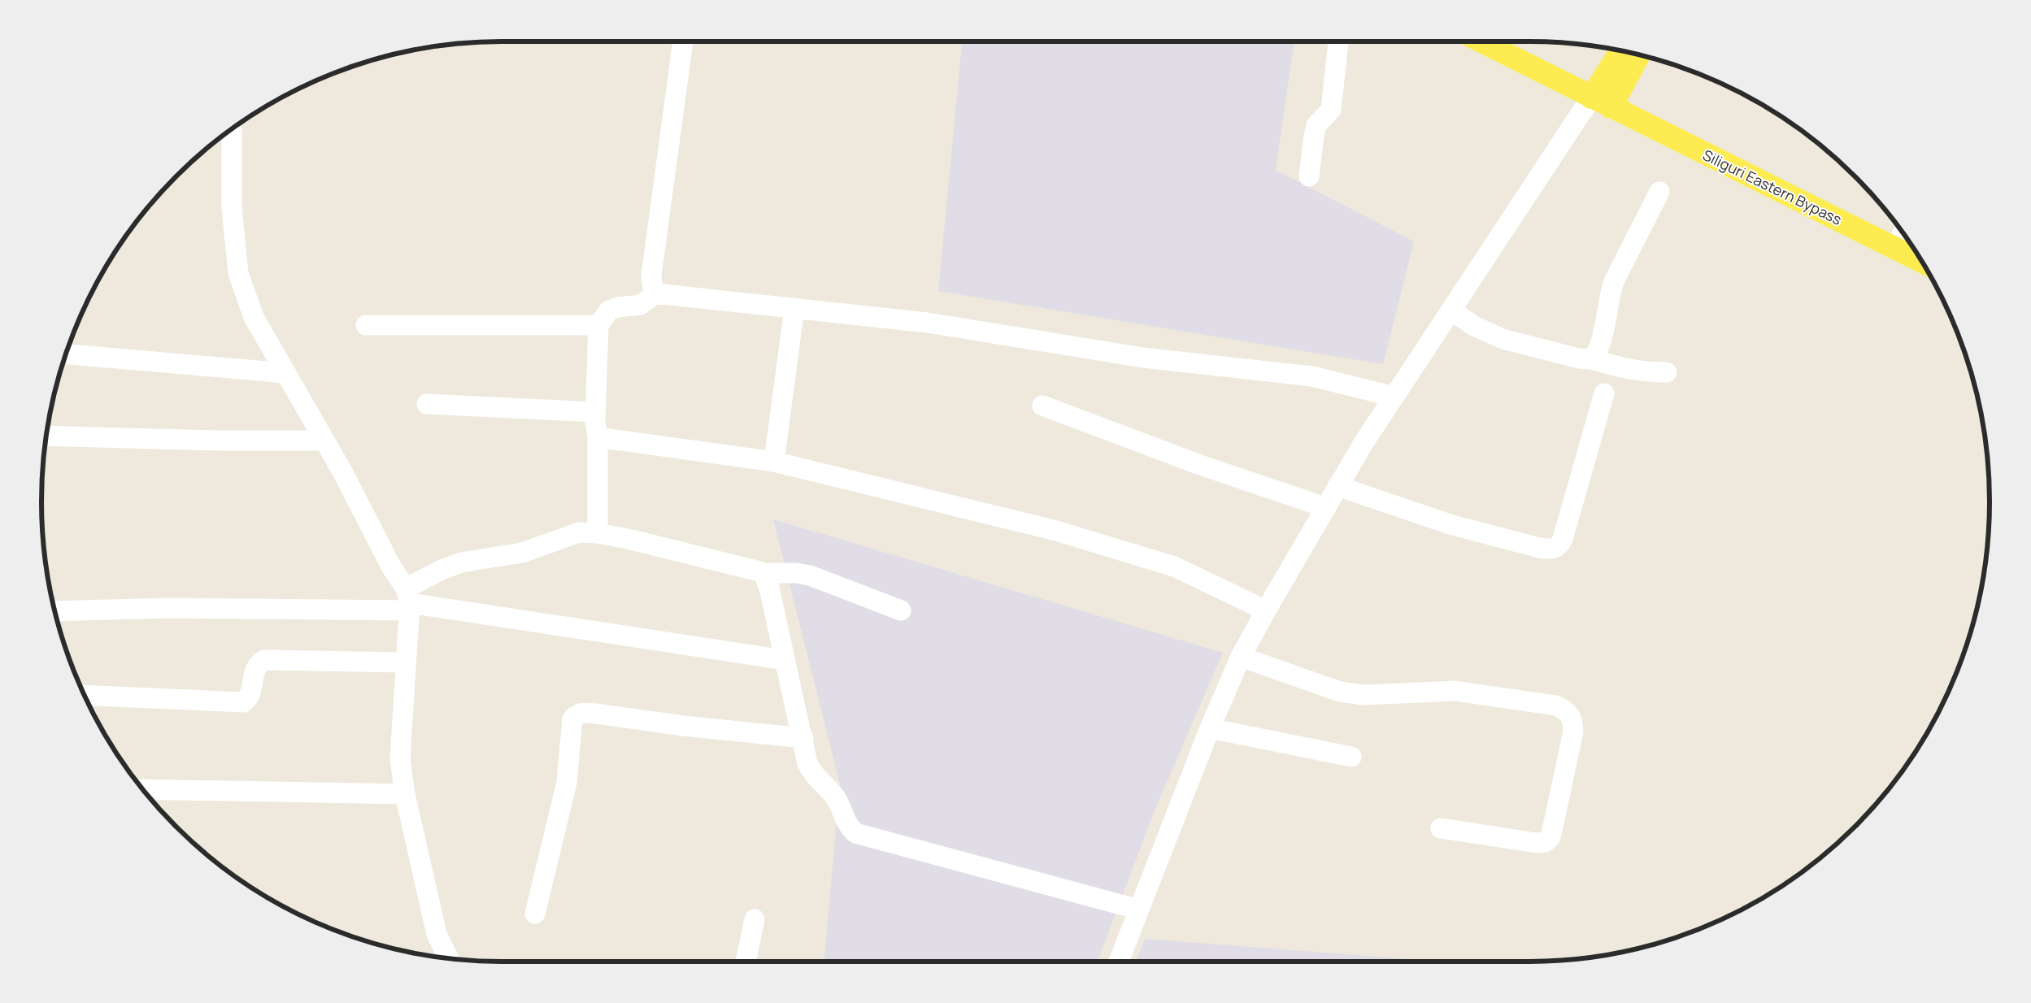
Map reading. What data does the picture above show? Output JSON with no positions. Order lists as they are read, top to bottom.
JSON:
{
  "streets": {
    "main road": ["Siliguri Eastern Bypass"]
  }
}
